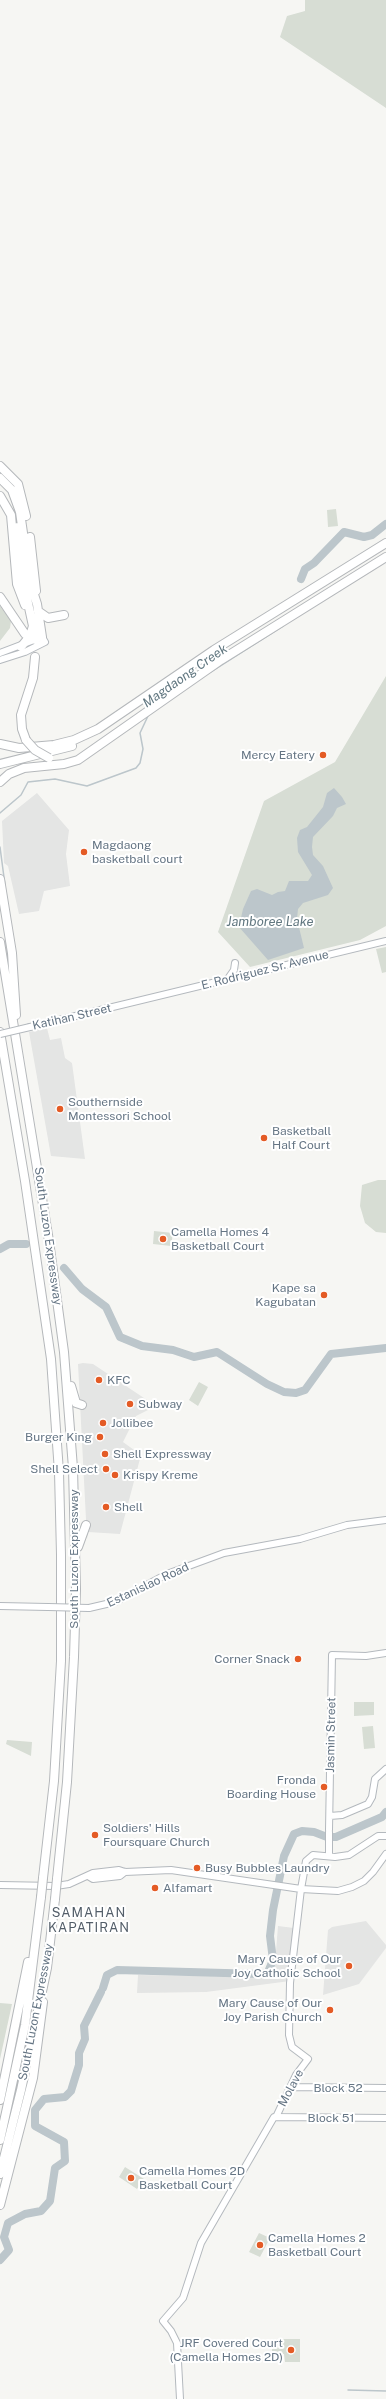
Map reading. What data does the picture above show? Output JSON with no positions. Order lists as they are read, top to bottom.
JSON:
{
  "streets": {
    "highway": ["South Luzon Expressway"],
    "street": [
      "E. Rodriguez Sr. Avenue",
      "Katihan Street",
      "Estanislao Road",
      "Jasmin Street",
      "Molave",
      "Block 52",
      "Block 51"
    ]
  },
  "crossings": [
    ["E. Rodriguez Sr. Avenue", "Katihan Street"],
    ["Katihan Street", "South Luzon Expressway"],
    ["Molave", "Block 52"],
    ["Molave", "Block 51"]
  ],
  "districts": ["SAMAHAN KAPATIRAN"],
  "water": ["Magdaong Creek", "Jamboree Lake"],
  "places": [
    "Mercy Eatery",
    "Magdaong basketball court",
    "Southernside Montessori School",
    "Basketball Half Court",
    "Camella Homes 4 Basketball Court",
    "Kape sa Kagubatan",
    "KFC",
    "Subway",
    "Jollibee",
    "Burger King",
    "Shell Expressway",
    "Shell Select",
    "Krispy Kreme",
    "Shell",
    "Corner Snack",
    "Fronda Boarding House",
    "Soldiers' Hills Foursquare Church",
    "Busy Bubbles Laundry",
    "Alfamart",
    "Mary Cause of Our Joy Catholic School",
    "Mary Cause of Our Joy Parish Church",
    "Camella Homes 2D Basketball Court",
    "Camella Homes 2 Basketball Court",
    "JRF Covered Court (Camella Homes 2D)"
  ]
}
